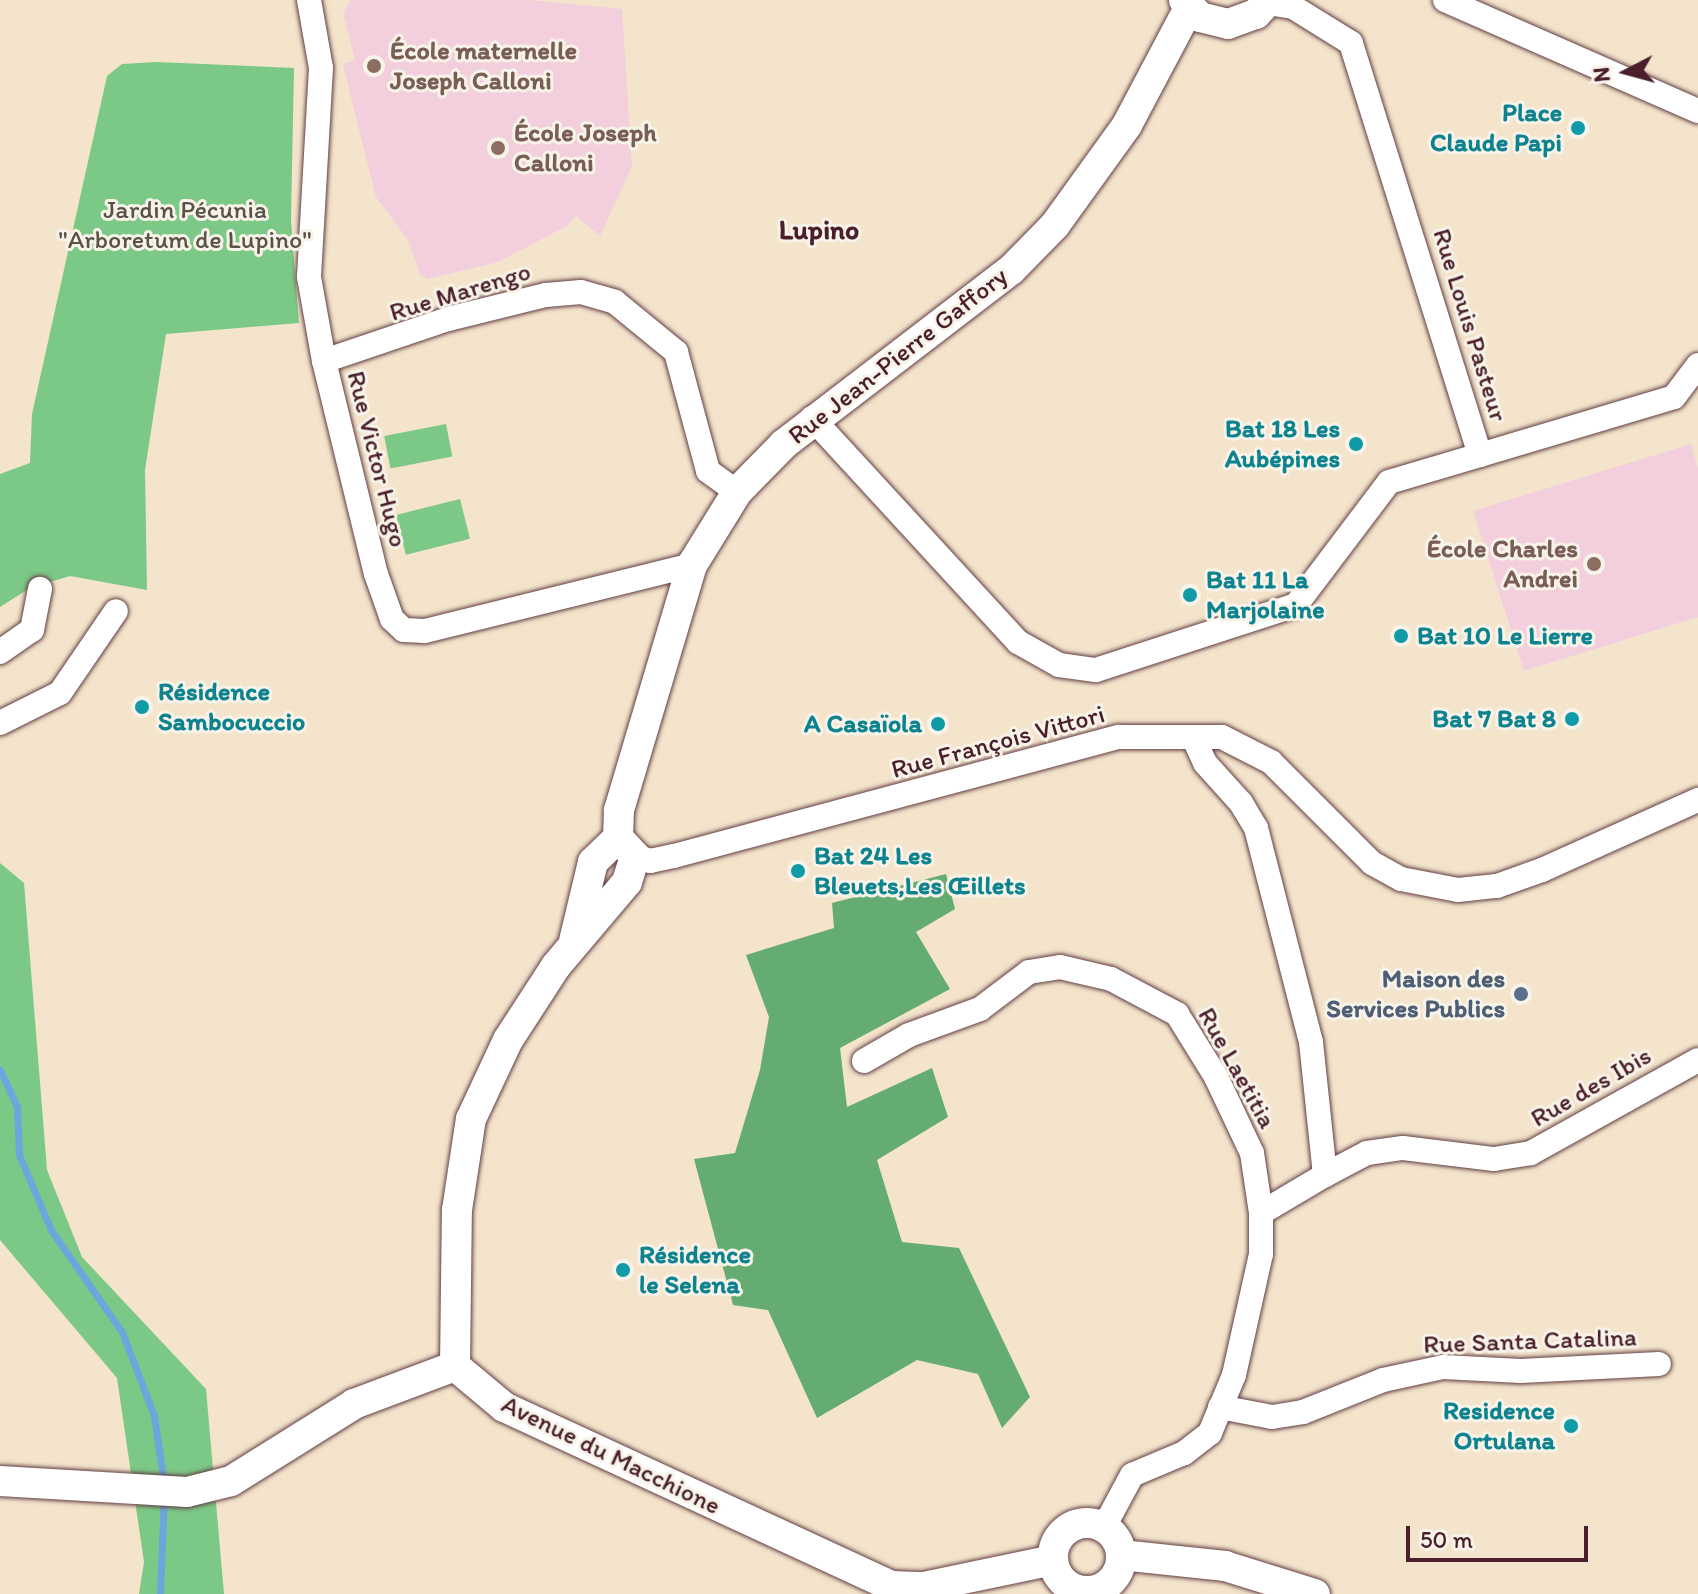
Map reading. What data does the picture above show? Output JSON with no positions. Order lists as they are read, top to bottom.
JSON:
{
  "streets": {
    "main road": ["Rue Jean-Pierre Gaffory", "Avenue du Macchione"],
    "street": [
      "Rue Marengo",
      "Rue Louis Pasteur",
      "Rue Victor Hugo",
      "Rue François Vittori",
      "Rue Laetitia",
      "Rue des Ibis",
      "Rue Santa Catalina"
    ]
  },
  "crossings": [
    ["Rue Marengo", "Rue Jean-Pierre Gaffory"],
    ["Rue Marengo", "Rue Victor Hugo"],
    ["Rue Louis Pasteur", "Rue Jean-Pierre Gaffory"],
    ["Rue Jean-Pierre Gaffory", "Rue Victor Hugo"],
    ["Rue Jean-Pierre Gaffory", "Rue François Vittori"],
    ["Rue Jean-Pierre Gaffory", "Avenue du Macchione"],
    ["Rue Laetitia", "Rue des Ibis"],
    ["Rue Laetitia", "Rue Santa Catalina"],
    ["Rue Laetitia", "Avenue du Macchione"]
  ],
  "districts": ["Lupino"],
  "parks": ["Jardin Pécunia \"Arboretum de Lupino\""],
  "places": [
    "École maternelle Joseph Calloni",
    "Place Claude Papi",
    "École Joseph Calloni",
    "Bat 18 Les Aubépines",
    "École Charles Andrei",
    "Bat 11 La Marjolaine",
    "Bat 10 Le Lierre",
    "Résidence Sambocuccio",
    "Bat 7 Bat 8",
    "A Casaïola",
    "Bat 24 Les Bleuets,Les Œillets",
    "Maison des Services Publics",
    "Résidence le Selena",
    "Residence Ortulana"
  ],
  "scale_bar": "50 m",
  "north": "left"
}
